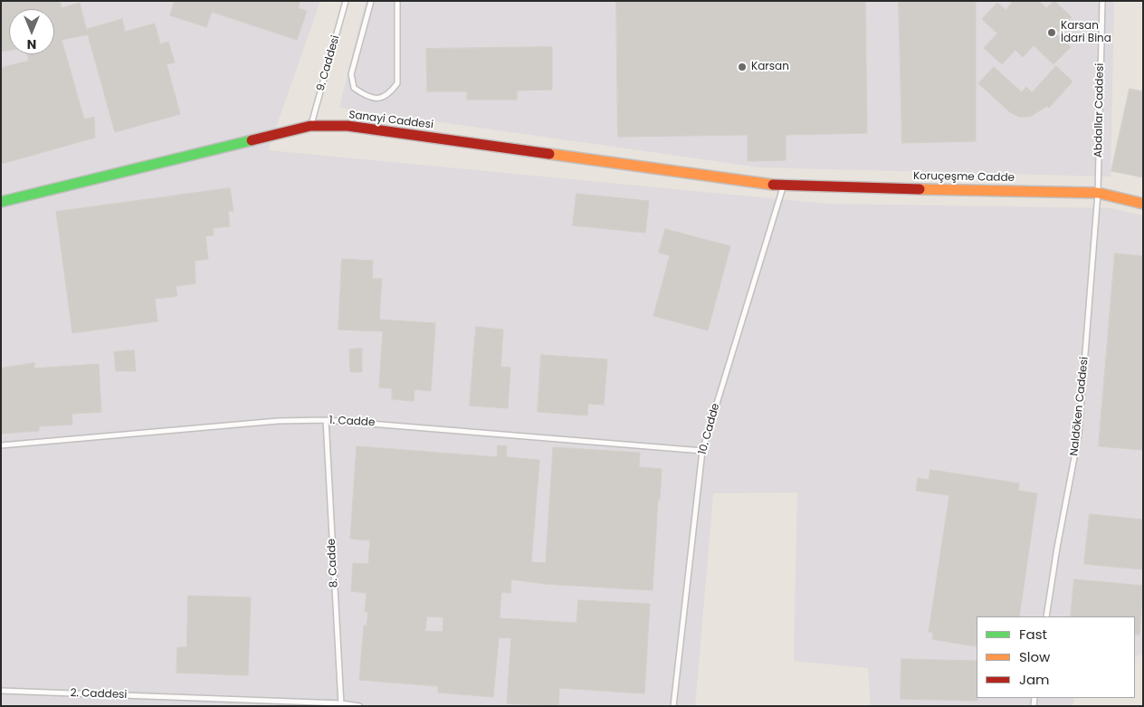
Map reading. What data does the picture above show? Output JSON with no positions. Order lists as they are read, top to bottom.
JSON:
{
  "streets": {
    "street": ["Sanayi Caddesi", "Koruçeşme Cadde"],
    "lane": [
      "9. Caddesi",
      "Abdallar Caddesi",
      "Naldöken Caddesi",
      "1. Cadde",
      "10. Cadde",
      "8. Cadde",
      "2. Caddesi"
    ]
  },
  "crossings": [
    ["9. Caddesi", "Sanayi Caddesi"],
    ["Abdallar Caddesi", "Koruçeşme Cadde"],
    ["Abdallar Caddesi", "Naldöken Caddesi"],
    ["Sanayi Caddesi", "Koruçeşme Cadde"],
    ["Sanayi Caddesi", "10. Cadde"],
    ["Koruçeşme Cadde", "Naldöken Caddesi"],
    ["Koruçeşme Cadde", "10. Cadde"],
    ["1. Cadde", "10. Cadde"],
    ["1. Cadde", "8. Cadde"],
    ["8. Cadde", "2. Caddesi"]
  ],
  "places": ["Karsan İdari Bina", "Karsan"],
  "legend": ["Fast", "Slow", "Jam"],
  "north": "bottom"
}
